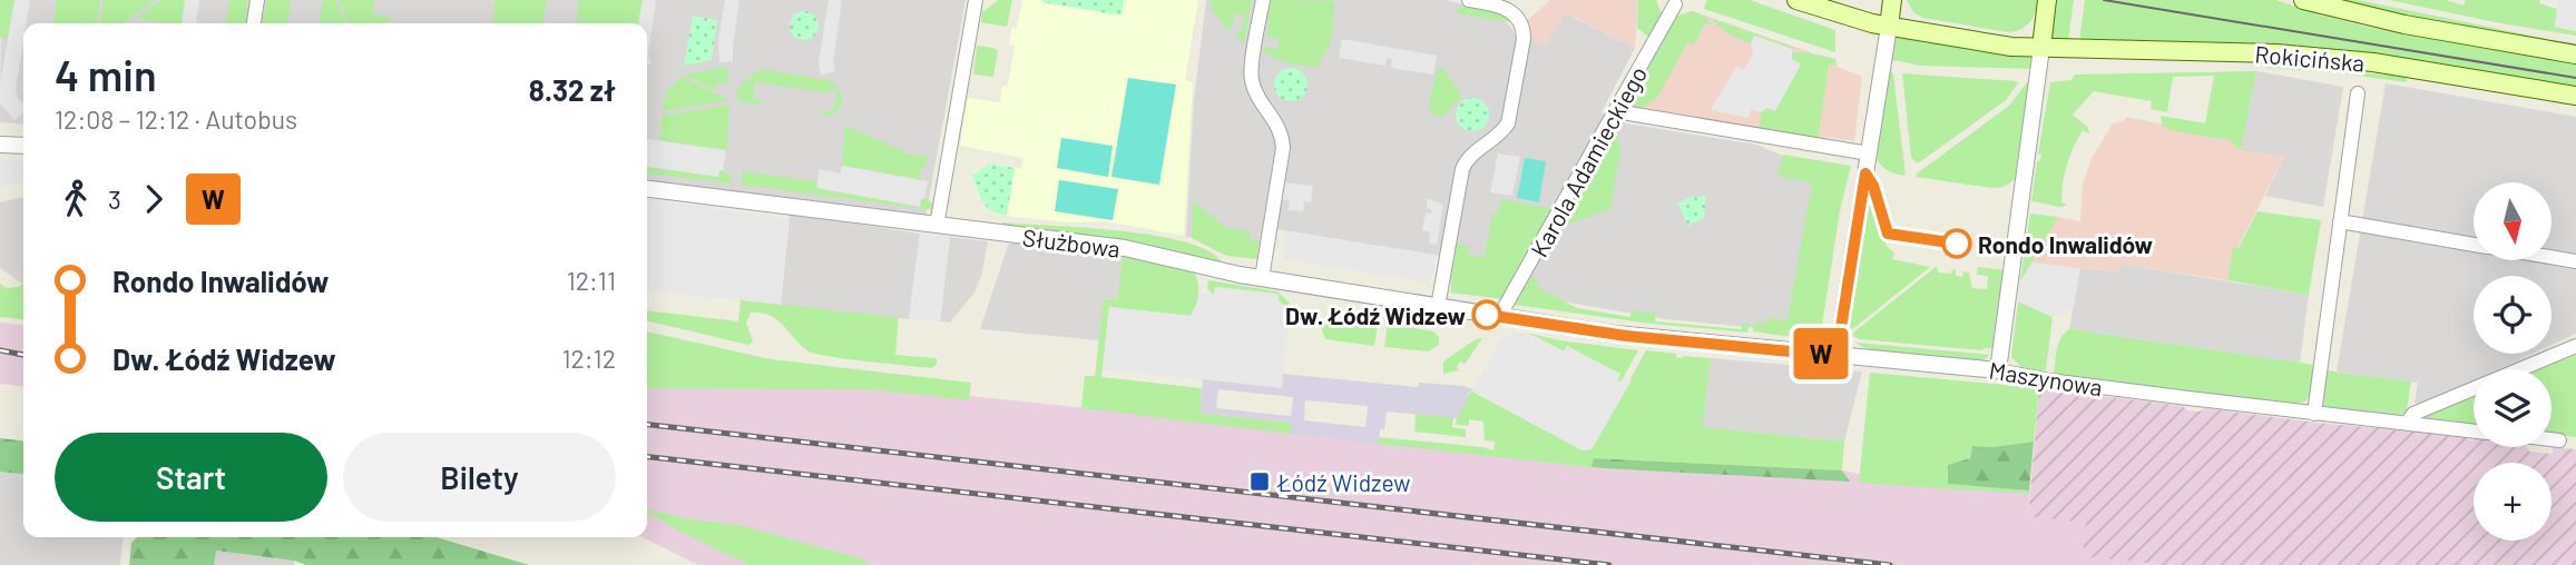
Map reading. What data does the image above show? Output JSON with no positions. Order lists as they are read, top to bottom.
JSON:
{
  "streets": {
    "main road": ["Rokicińska"],
    "street": ["Karola Adamieckiego", "Służbowa", "Maszynowa"]
  },
  "crossings": [
    ["Karola Adamieckiego", "Służbowa"],
    ["Karola Adamieckiego", "Maszynowa"],
    ["Służbowa", "Maszynowa"]
  ],
  "places": {
    "other": ["Rondo Inwalidów", "Dw. Łódź Widzew"],
    "transit": ["Łódź Widzew"]
  },
  "lines": ["bus line W"],
  "north": "bottom",
  "page": {
    "on_map": "W",
    "heading": ["4 min", "12:08 – 12:12 · Autobus", "8.32 zł"],
    "legs": ["3", "W"],
    "map_buttons": "+",
    "list": [
      {
        "name": "Rondo Inwalidów",
        "value": "12:11"
      },
      {
        "name": "Dw. Łódź Widzew",
        "value": "12:12"
      }
    ],
    "buttons": ["Start", "Bilety"]
  }
}
